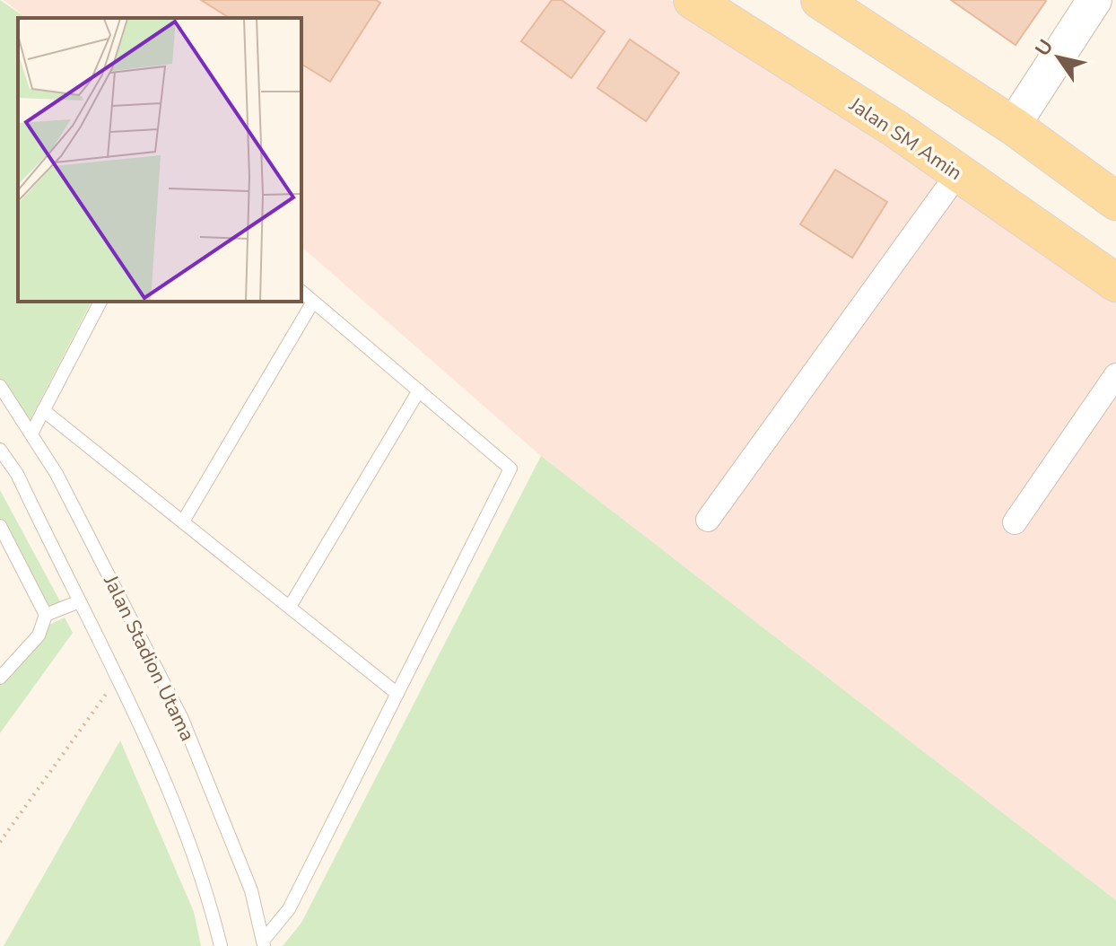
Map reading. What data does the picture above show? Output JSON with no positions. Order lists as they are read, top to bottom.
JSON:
{
  "streets": {
    "main road": ["Jalan SM Amin"],
    "lane": ["Jalan Stadion Utama"]
  },
  "north": "top left"
}
